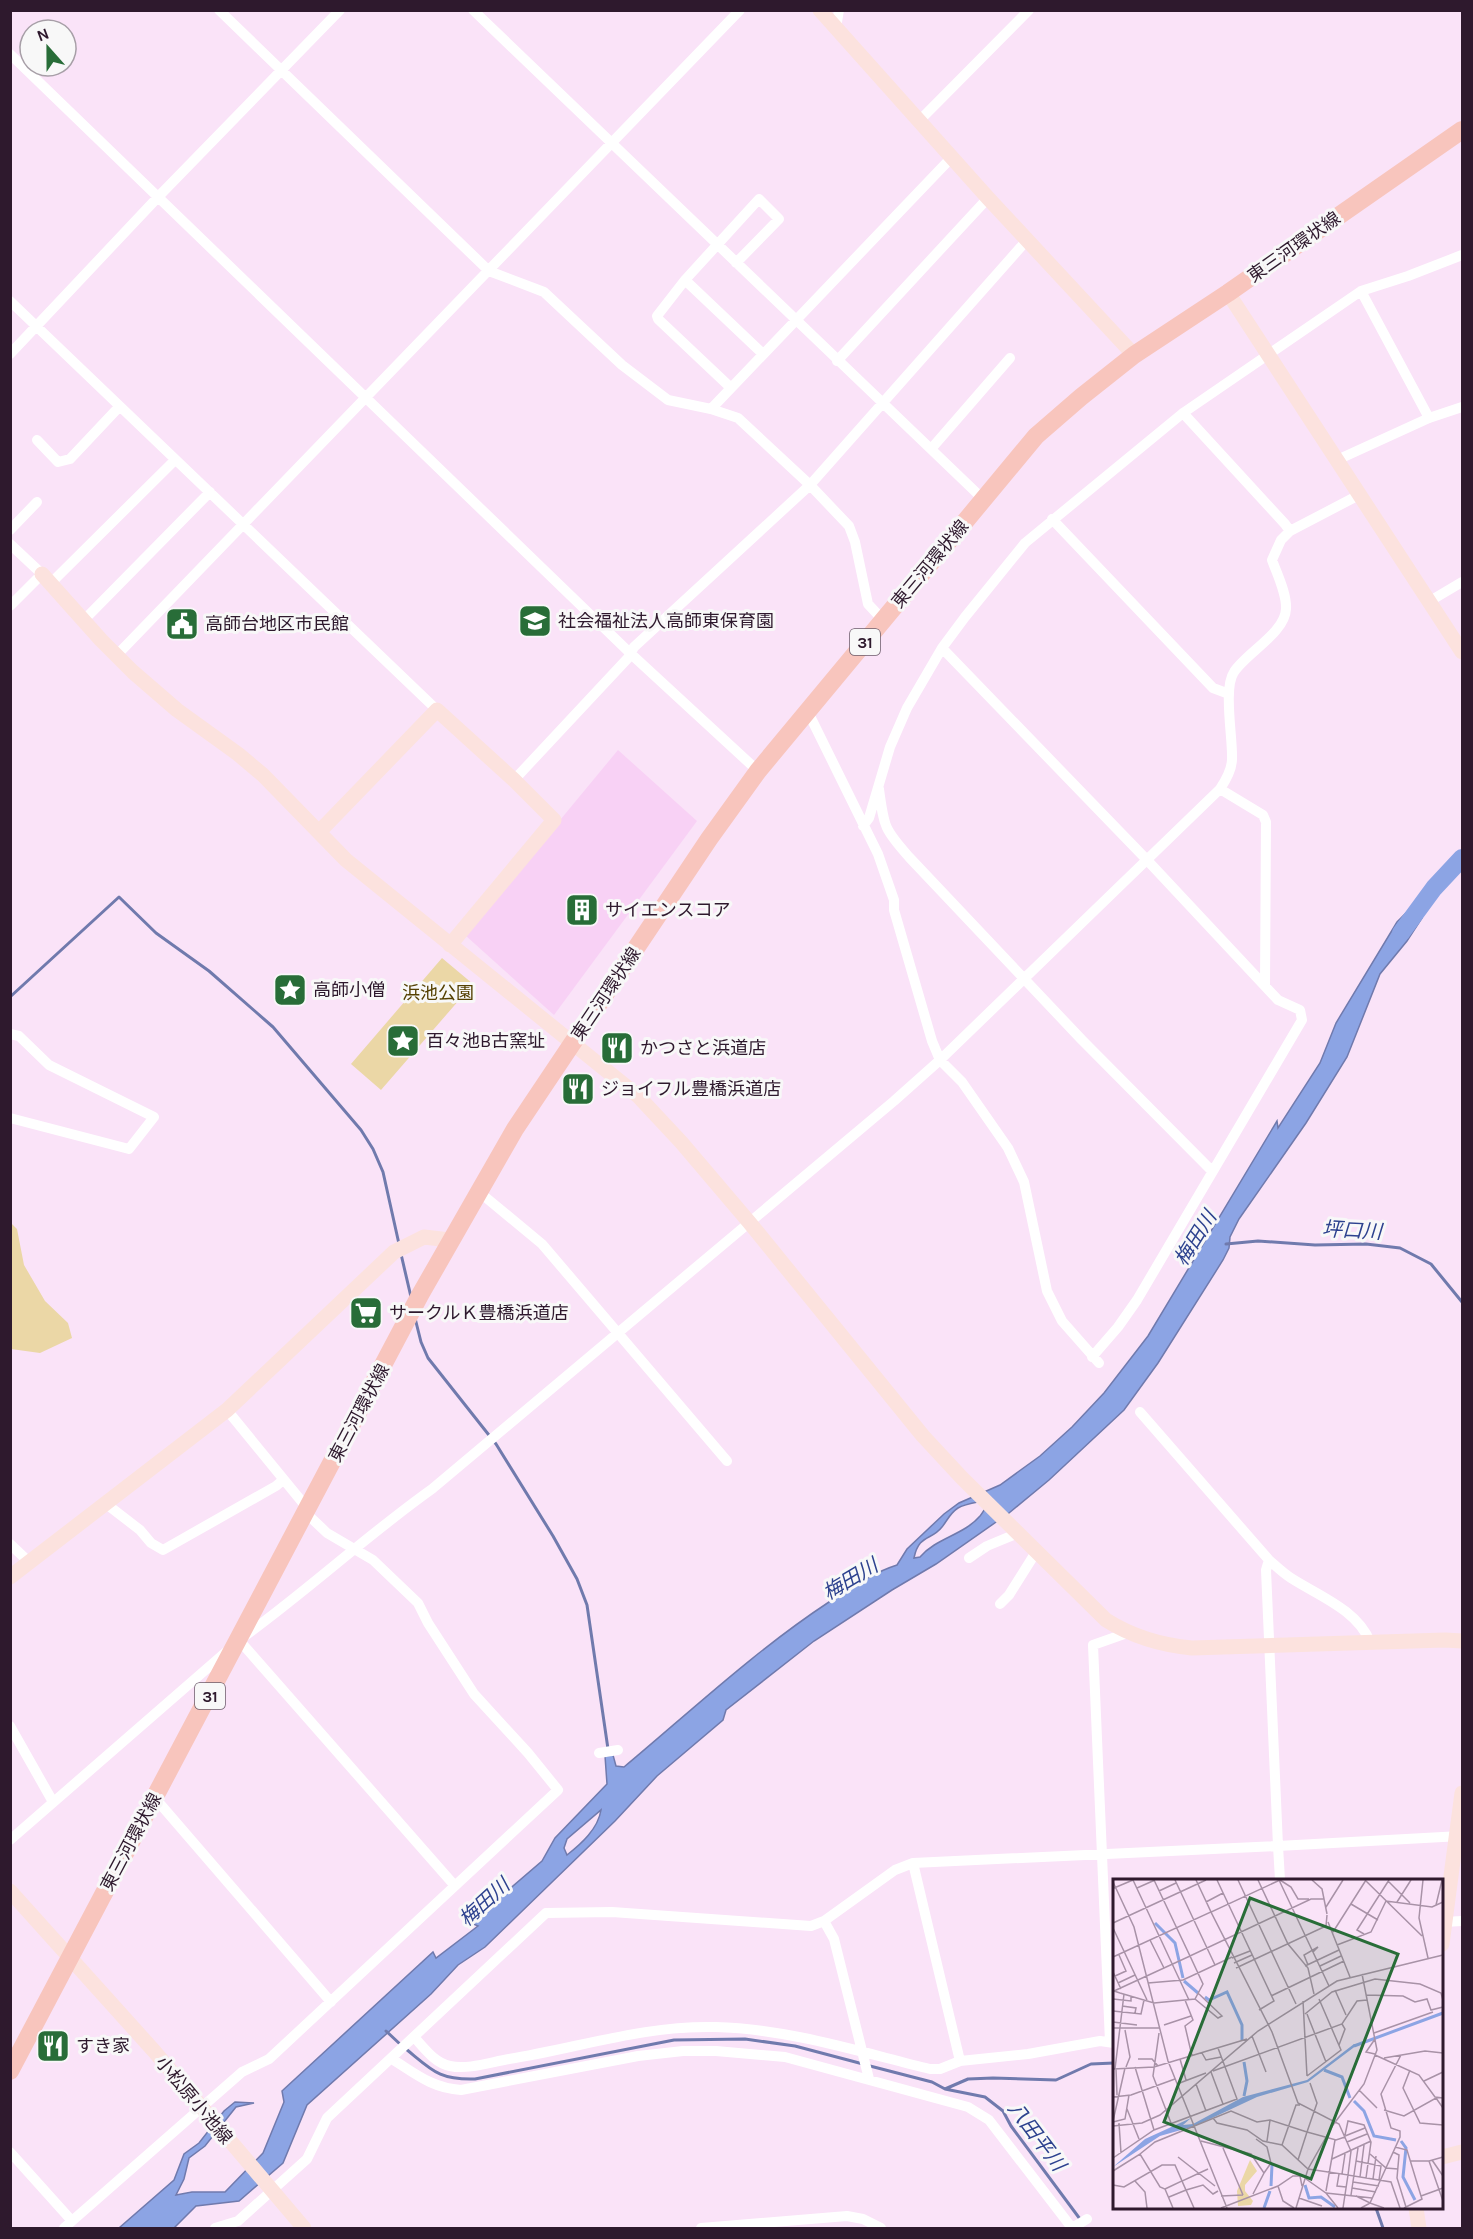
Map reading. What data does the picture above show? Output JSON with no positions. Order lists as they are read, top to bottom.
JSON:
{
  "streets": {
    "main road": ["東三河環状線", "31"],
    "street": ["小松原小池線"]
  },
  "crossings": [
    ["東三河環状線", "小松原小池線"]
  ],
  "water": ["坪口川", "梅田川", "八田平川"],
  "parks": ["浜池公園"],
  "places": {
    "school or university": ["社会福祉法人高師東保育園"],
    "public building": ["高師台地区市民館"],
    "building": ["サイエンスコア"],
    "place": ["高師小僧", "百々池B古窯址"],
    "restaurant": ["かつさと浜道店", "ジョイフル豊橋浜道店", "すき家"],
    "supermarket": ["サークルＫ豊橋浜道店"]
  },
  "north": "top"
}
